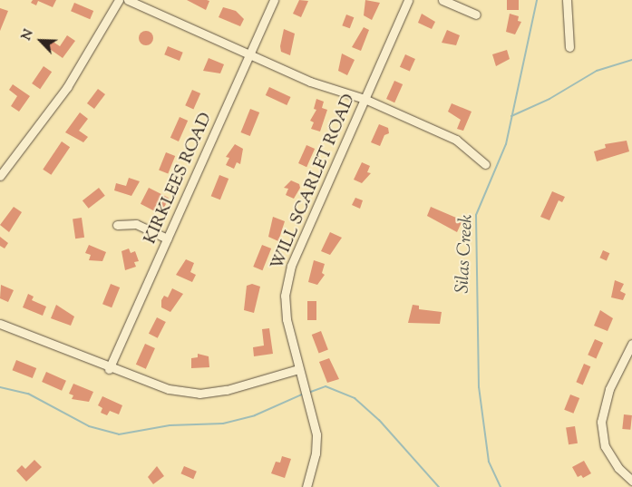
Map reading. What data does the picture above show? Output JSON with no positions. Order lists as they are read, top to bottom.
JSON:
{
  "streets": {
    "street": ["KIRKLEES ROAD", "WILL SCARLET ROAD"]
  },
  "water": ["Silas Creek"],
  "north": "top left"
}
